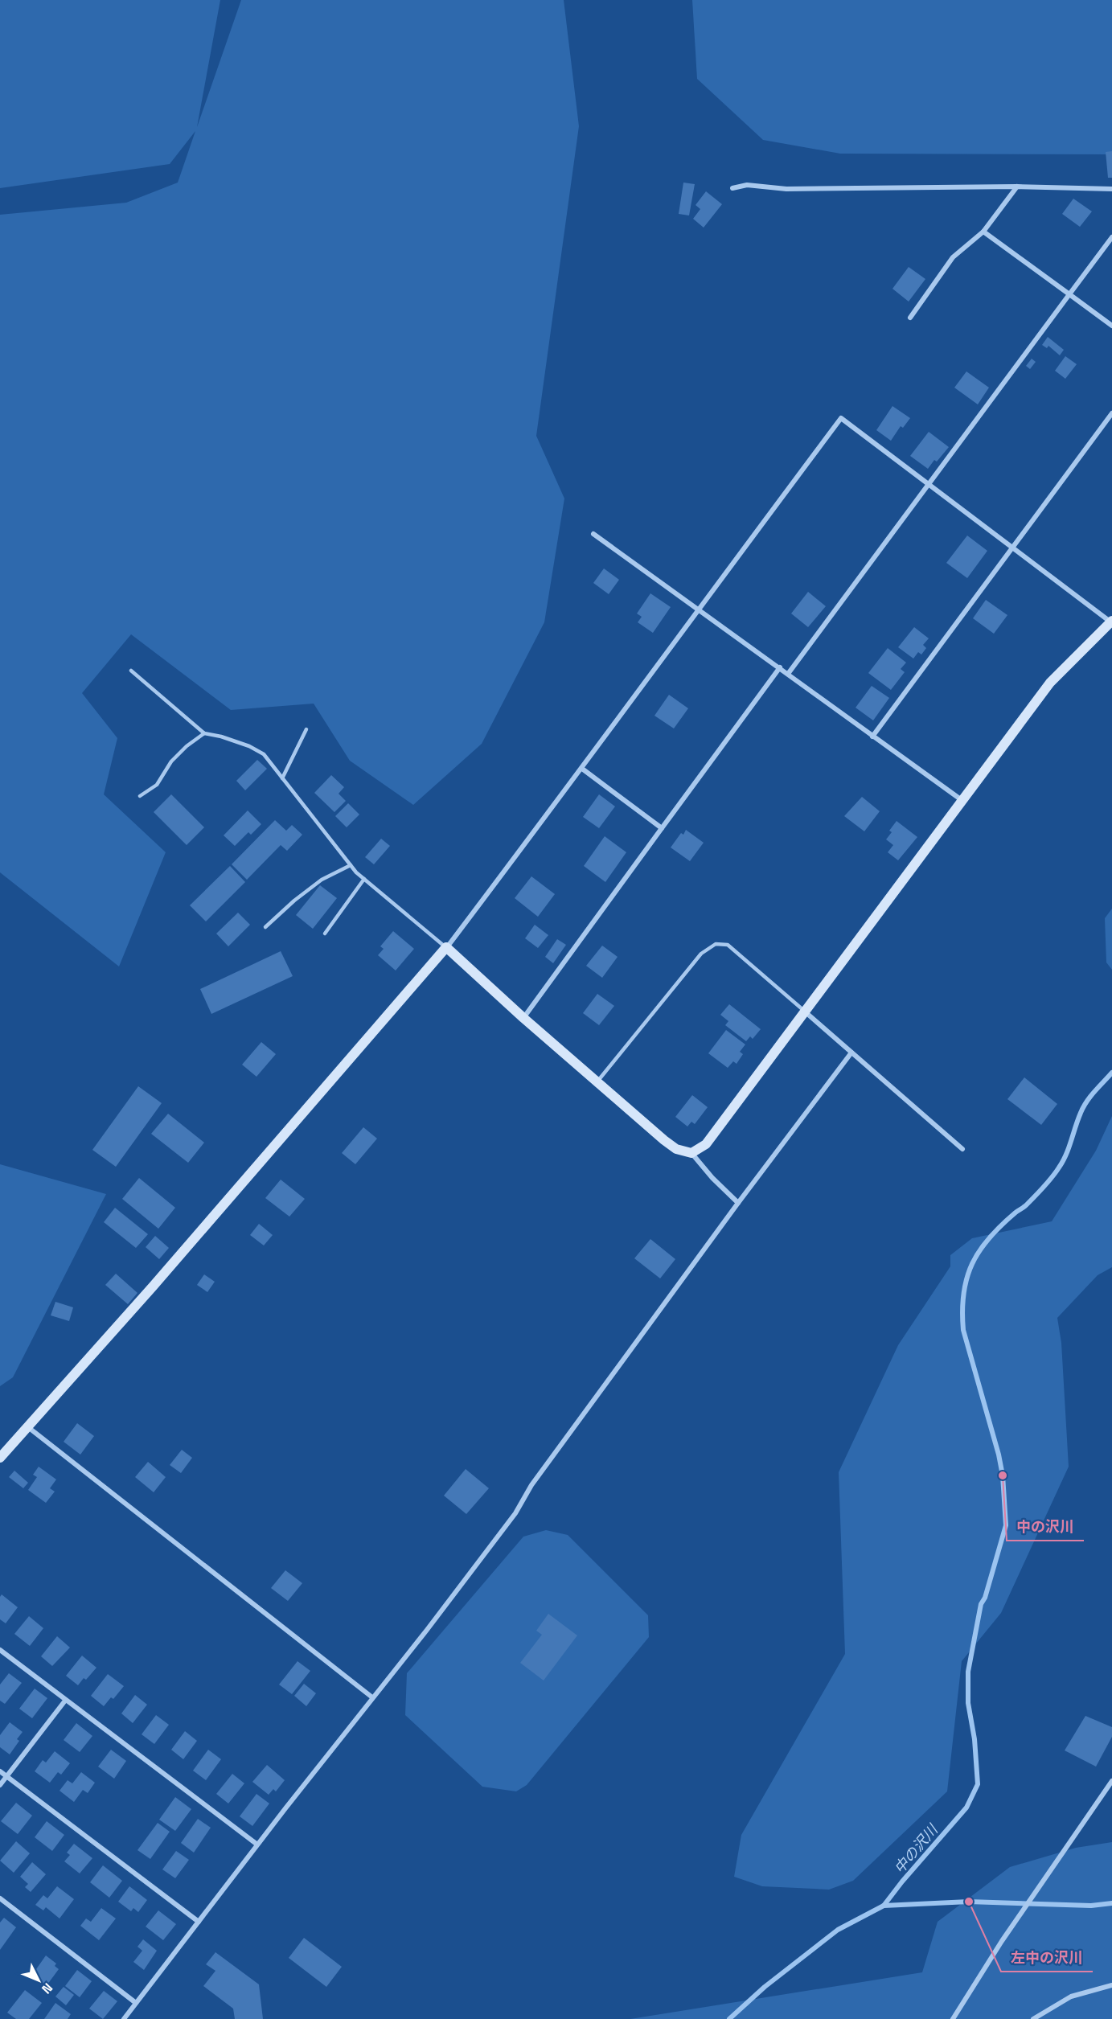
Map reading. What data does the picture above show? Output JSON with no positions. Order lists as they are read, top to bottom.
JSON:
{
  "water": ["中の沢川"],
  "places": ["中の沢川", "左中の沢川"],
  "north": "bottom right"
}
